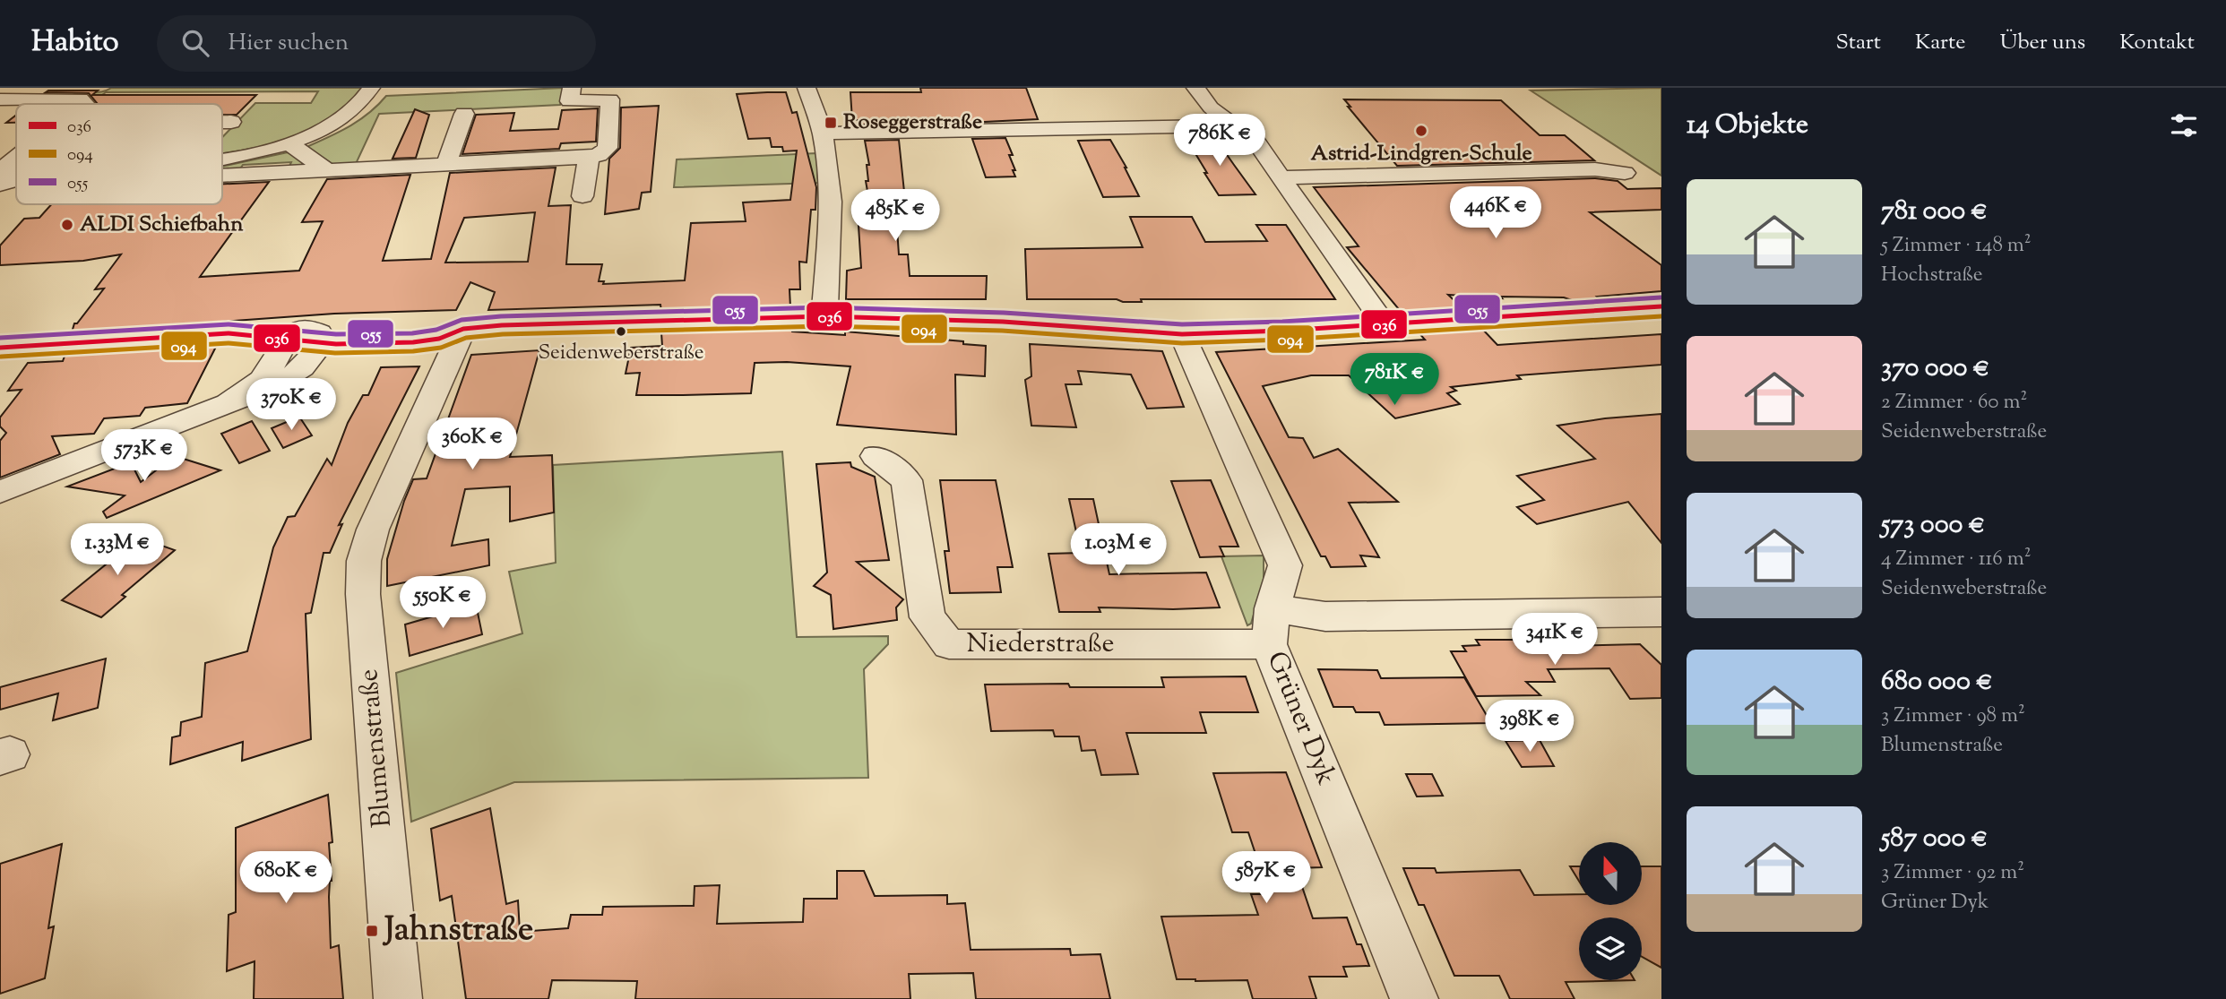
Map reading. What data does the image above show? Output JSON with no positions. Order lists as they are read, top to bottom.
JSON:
{
  "streets": {
    "street": ["Niederstraße", "Grüner Dyk", "Blumenstraße"]
  },
  "crossings": [
    ["Niederstraße", "Grüner Dyk"]
  ],
  "places": {
    "transit": ["Roseggerstraße", "Jahnstraße"],
    "other": ["Astrid-Lindgren-Schule", "ALDI Schiefbahn", "Seidenweberstraße"]
  },
  "lines": ["transit line 055", "transit line 036", "transit line 094"],
  "legend": ["036", "094", "055"],
  "north": "top",
  "page": {
    "header": "Habito",
    "search": "Hier suchen",
    "nav": [
      "Start",
      "Karte",
      "Über uns",
      "Kontakt"
    ],
    "heading": "14 Objekte",
    "price": [
      "786K €",
      "446K €",
      "485K €",
      "781K €",
      "370K €",
      "360K €",
      "573K €",
      "1.33M €",
      "1.03M €",
      "550K €",
      "341K €",
      "398K €",
      "680K €",
      "587K €"
    ],
    "list": [
      {
        "name": "781 000 €",
        "note": "5 Zimmer · 148 m² · Hochstraße"
      },
      {
        "name": "370 000 €",
        "note": "2 Zimmer · 60 m² · Seidenweberstraße"
      },
      {
        "name": "573 000 €",
        "note": "4 Zimmer · 116 m² · Seidenweberstraße"
      },
      {
        "name": "680 000 €",
        "note": "3 Zimmer · 98 m² · Blumenstraße"
      },
      {
        "name": "587 000 €",
        "note": "3 Zimmer · 92 m² · Grüner Dyk"
      }
    ]
  }
}
